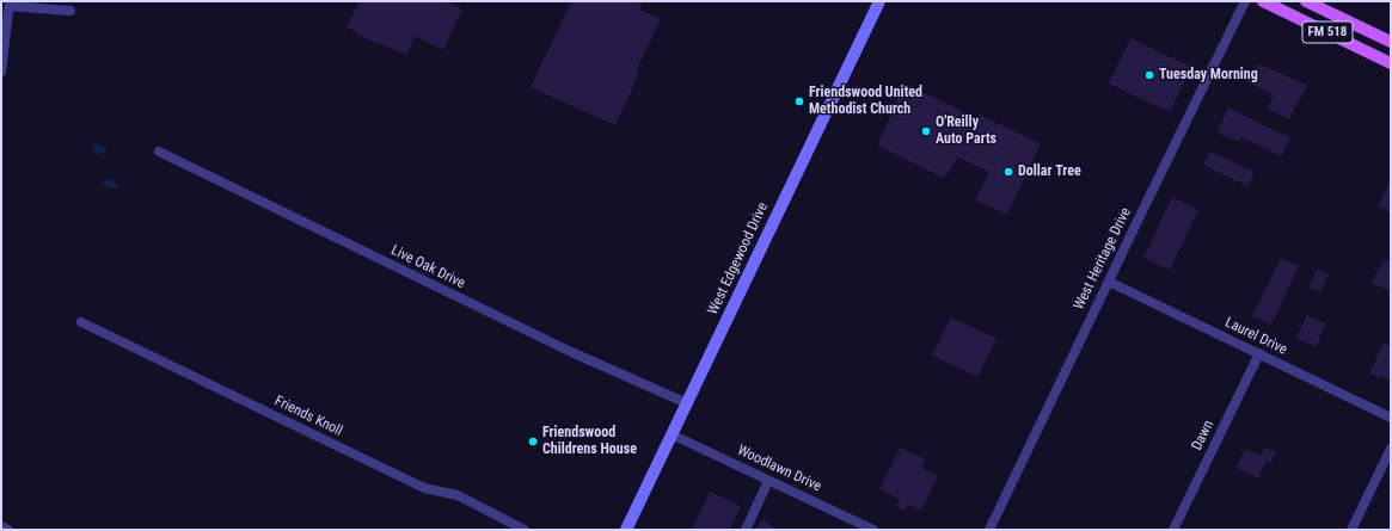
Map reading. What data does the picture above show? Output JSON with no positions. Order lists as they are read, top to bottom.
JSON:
{
  "streets": {
    "main road": ["FM 518", "West Edgewood Drive"],
    "street": [
      "West Heritage Drive",
      "Live Oak Drive",
      "Laurel Drive",
      "Friends Knoll",
      "Dawn",
      "Woodlawn Drive"
    ]
  },
  "crossings": [
    ["West Edgewood Drive", "Live Oak Drive"],
    ["West Edgewood Drive", "Woodlawn Drive"],
    ["West Heritage Drive", "Laurel Drive"],
    ["Laurel Drive", "Dawn"]
  ],
  "places": [
    "Tuesday Morning",
    "Friendswood United Methodist Church",
    "O'Reilly Auto Parts",
    "Dollar Tree",
    "Friendswood Childrens House"
  ]
}
